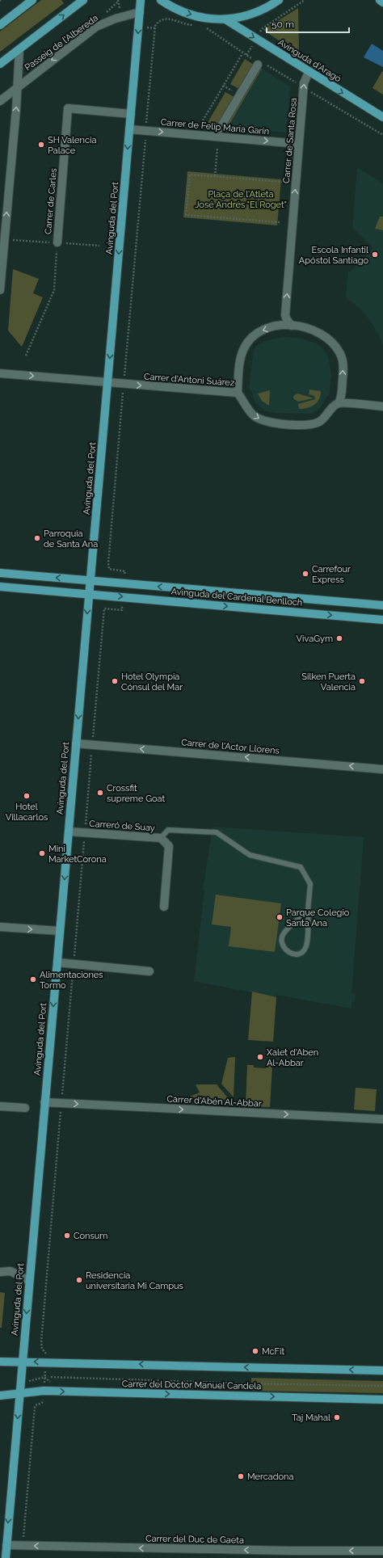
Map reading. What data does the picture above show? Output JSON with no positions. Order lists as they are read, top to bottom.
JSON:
{
  "streets": {
    "main road": [
      "Avinguda d'Aragó",
      "Avinguda del Port",
      "Avinguda del Cardenal Benlloch",
      "Carrer del Doctor Manuel Candela"
    ],
    "street": [
      "Passeig de l'Albereda",
      "Carrer de Felip Maria Garín",
      "Carrer de Santa Rosa",
      "Carrer de Carles",
      "Carrer d'Antoni Suárez",
      "Carrer de l'Actor Llorens",
      "Carreró de Suay",
      "Carrer d'Abén Al-Abbar",
      "Carrer del Duc de Gaeta"
    ]
  },
  "crossings": [
    ["Passeig de l'Albereda", "Avinguda del Port"],
    ["Avinguda d'Aragó", "Carrer de Santa Rosa"],
    ["Carrer de Felip Maria Garín", "Carrer de Santa Rosa"],
    ["Carrer de Felip Maria Garín", "Avinguda del Port"],
    ["Carrer de Santa Rosa", "Carrer d'Antoni Suárez"],
    ["Carrer de Carles", "Avinguda del Port"],
    ["Avinguda del Port", "Carrer d'Antoni Suárez"],
    ["Avinguda del Port", "Avinguda del Cardenal Benlloch"],
    ["Avinguda del Port", "Carrer de l'Actor Llorens"],
    ["Avinguda del Port", "Carreró de Suay"],
    ["Avinguda del Port", "Carrer d'Abén Al-Abbar"],
    ["Avinguda del Port", "Carrer del Doctor Manuel Candela"],
    ["Avinguda del Port", "Carrer del Duc de Gaeta"]
  ],
  "one_way": [
    "Passeig de l'Albereda",
    "Avinguda d'Aragó",
    "Carrer de Felip Maria Garín",
    "Carrer de Santa Rosa",
    "Avinguda del Port",
    "Carrer d'Antoni Suárez",
    "Carrer de l'Actor Llorens",
    "Carrer d'Abén Al-Abbar",
    "Carrer del Duc de Gaeta"
  ],
  "parks": ["Plaça de l'Atleta José Andrés \"El Roget\""],
  "places": [
    "SH Valencia Palace",
    "Escola Infantil Apóstol Santiago",
    "Parroquia de Santa Ana",
    "Carrefour Express",
    "VivaGym",
    "Hotel Olympia Cónsul del Mar",
    "Silken Puerta Valencia",
    "Crossfit supreme Goat",
    "Hotel Villacarlos",
    "Mini MarketCorona",
    "Parque Colegio Santa Ana",
    "Alimentaciones Tormo",
    "Xalet d'Aben Al-Abbar",
    "Consum",
    "Residencia universitaria Mi Campus",
    "McFit",
    "Taj Mahal",
    "Mercadona"
  ],
  "scale_bar": "50 m"
}
